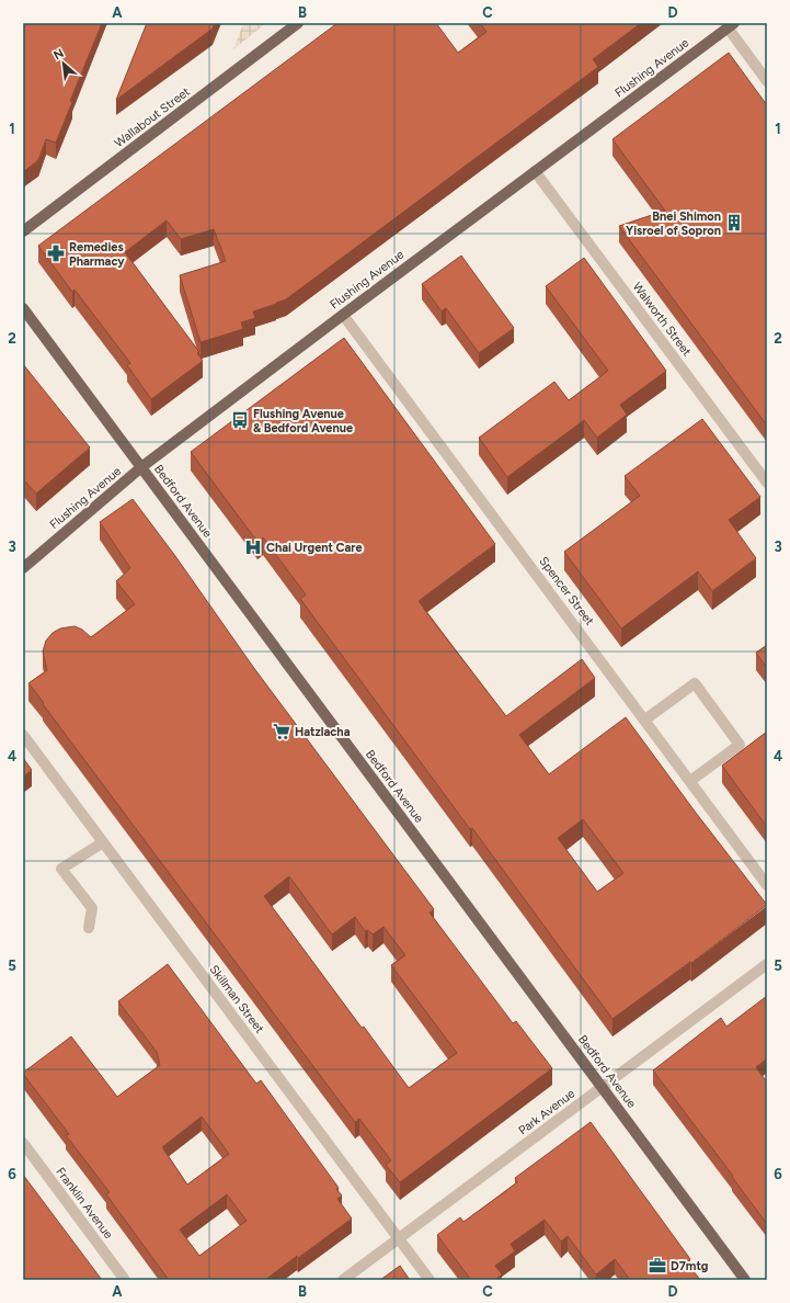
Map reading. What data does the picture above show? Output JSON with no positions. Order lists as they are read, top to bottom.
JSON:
{
  "streets": {
    "main road": ["Flushing Avenue", "Wallabout Street", "Bedford Avenue"],
    "street": [
      "Walworth Street",
      "Spencer Street",
      "Skillman Street",
      "Park Avenue",
      "Franklin Avenue"
    ]
  },
  "crossings": [
    ["Flushing Avenue", "Walworth Street"],
    ["Flushing Avenue", "Bedford Avenue"],
    ["Flushing Avenue", "Spencer Street"],
    ["Bedford Avenue", "Park Avenue"],
    ["Skillman Street", "Park Avenue"]
  ],
  "places": {
    "building": ["Bnei Shimon Yisroel of Sopron"],
    "pharmacy": ["Remedies Pharmacy"],
    "bus stop": ["Flushing Avenue & Bedford Avenue"],
    "hospital": ["Chai Urgent Care"],
    "supermarket": ["Hatzlacha"],
    "office": ["D7mtg"]
  },
  "north": "top left",
  "grid": {
    "columns": [
      "A",
      "B",
      "C",
      "D"
    ],
    "rows": [
      "1",
      "2",
      "3",
      "4",
      "5",
      "6"
    ]
  }
}
